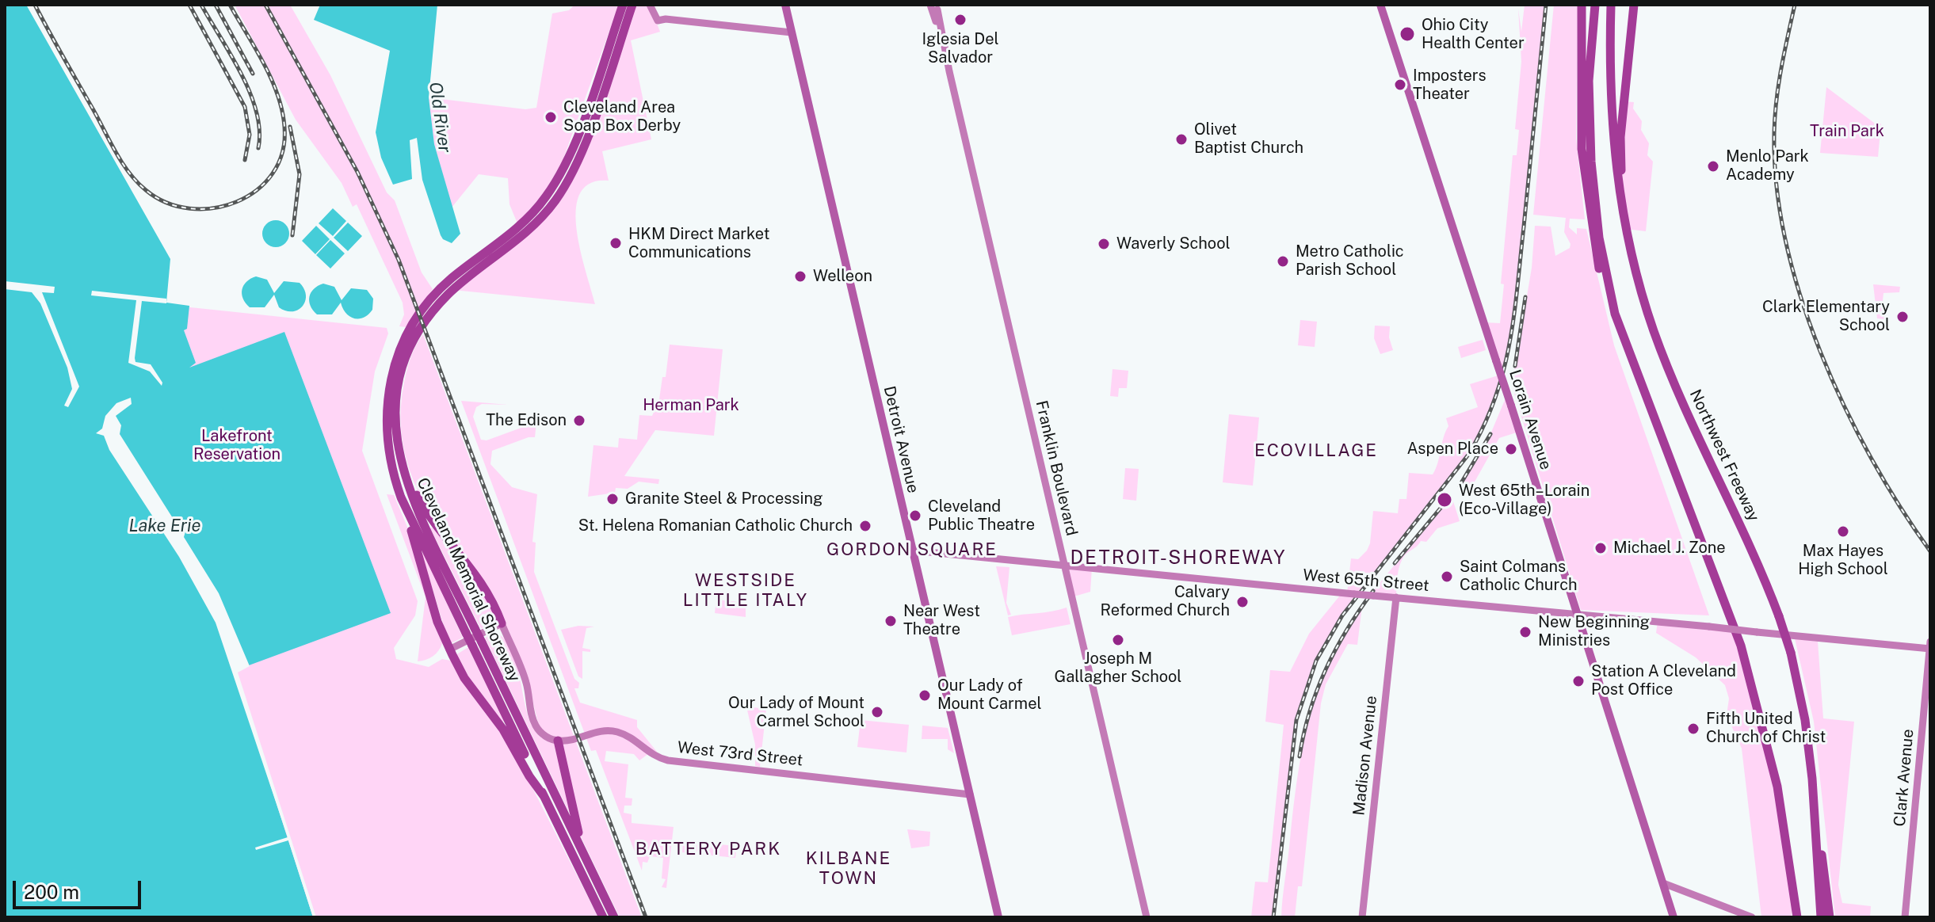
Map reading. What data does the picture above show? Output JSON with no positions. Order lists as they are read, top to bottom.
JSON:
{
  "streets": {
    "highway": ["Northwest Freeway", "Cleveland Memorial Shoreway"],
    "main road": ["Lorain Avenue", "Detroit Avenue"],
    "street": [
      "Franklin Boulevard",
      "West 65th Street",
      "West 73rd Street",
      "Madison Avenue",
      "Clark Avenue"
    ]
  },
  "crossings": [
    ["Lorain Avenue", "West 65th Street"],
    ["Detroit Avenue", "West 65th Street"],
    ["Detroit Avenue", "West 73rd Street"],
    ["Franklin Boulevard", "West 65th Street"],
    ["West 65th Street", "Madison Avenue"],
    ["West 65th Street", "Clark Avenue"]
  ],
  "districts": [
    "ECOVILLAGE",
    "GORDON SQUARE",
    "DETROIT-SHOREWAY",
    "WESTSIDE LITTLE ITALY",
    "BATTERY PARK",
    "KILBANE TOWN"
  ],
  "water": ["Old River", "Lake Erie"],
  "parks": ["Train Park", "Herman Park", "Lakefront Reservation"],
  "places": [
    "Iglesia Del Salvador",
    "Ohio City Health Center",
    "Imposters Theater",
    "Cleveland Area Soap Box Derby",
    "Olivet Baptist Church",
    "Menlo Park Academy",
    "HKM Direct Market Communications",
    "Waverly School",
    "Metro Catholic Parish School",
    "Welleon",
    "Clark Elementary School",
    "The Edison",
    "Aspen Place",
    "Granite Steel & Processing",
    "West 65th–Lorain (Eco-Village)",
    "Cleveland Public Theatre",
    "St. Helena Romanian Catholic Church",
    "Max Hayes High School",
    "Michael J. Zone",
    "Saint Colmans Catholic Church",
    "Calvary Reformed Church",
    "Near West Theatre",
    "New Beginning Ministries",
    "Joseph M Gallagher School",
    "Station A Cleveland Post Office",
    "Our Lady of Mount Carmel",
    "Our Lady of Mount Carmel School",
    "Fifth United Church of Christ"
  ],
  "scale_bar": "200 m"
}
